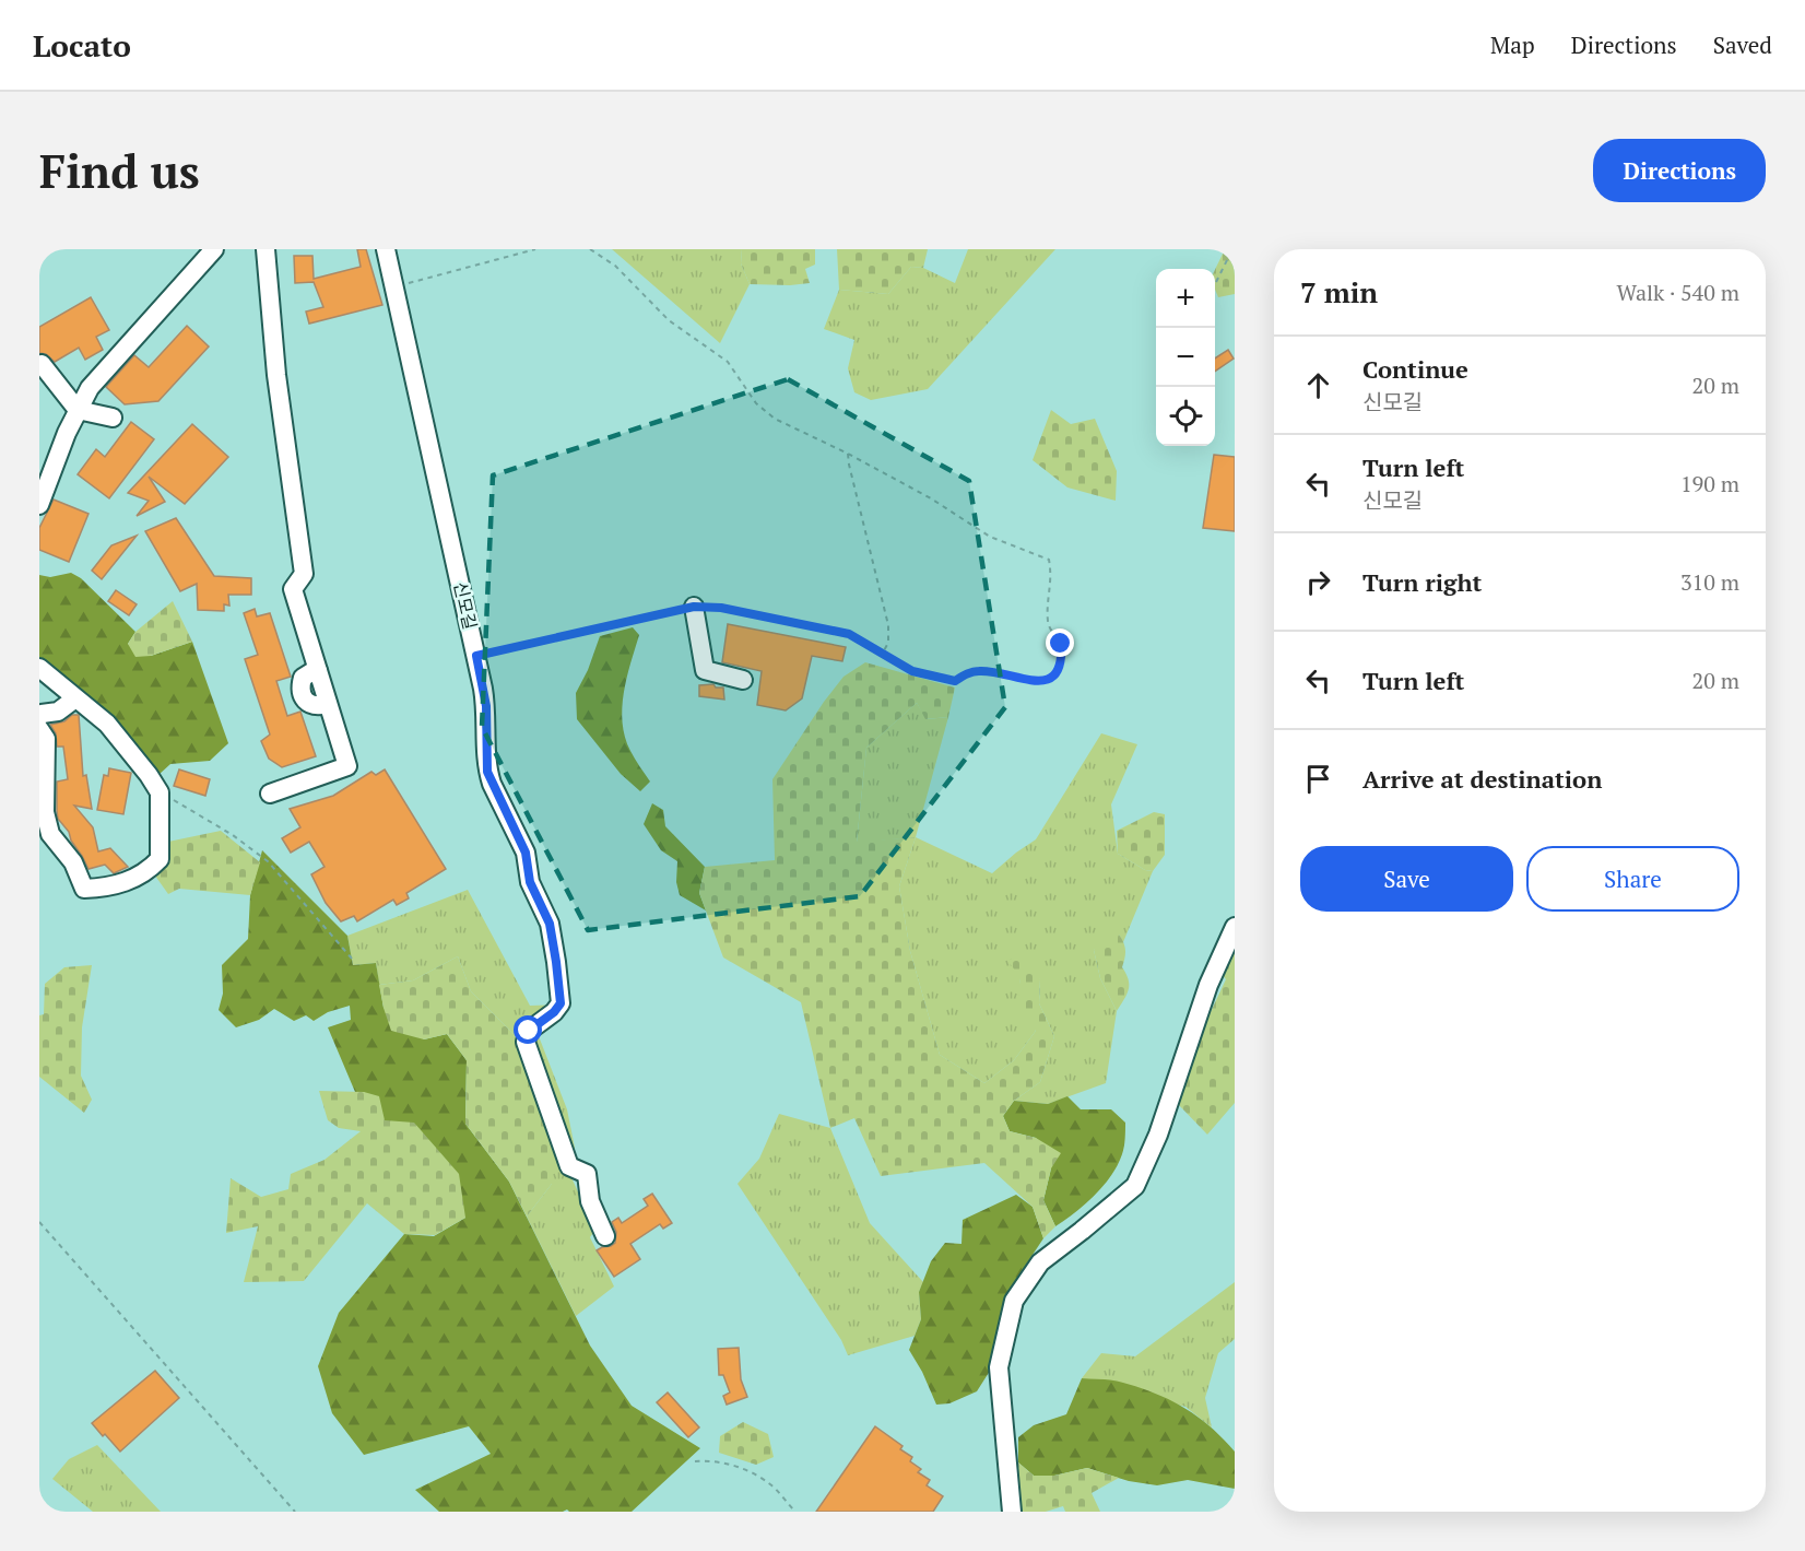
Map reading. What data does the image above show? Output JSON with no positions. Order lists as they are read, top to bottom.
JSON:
{
  "streets": {
    "street": ["신모길"]
  },
  "page": {
    "header": "Locato",
    "nav": ["Map", "Directions", "Saved"],
    "buttons": [
      "Directions",
      ["Save", "Share"]
    ],
    "title": "Find us",
    "heading": ["7 min", "Walk · 540 m"],
    "map_buttons": ["+", "−"],
    "list": [
      ["Continue", "신모길", "20 m"],
      ["Turn left", "신모길", "190 m"],
      ["Turn right", "310 m"],
      ["Turn left", "20 m"],
      "Arrive at destination"
    ]
  }
}
